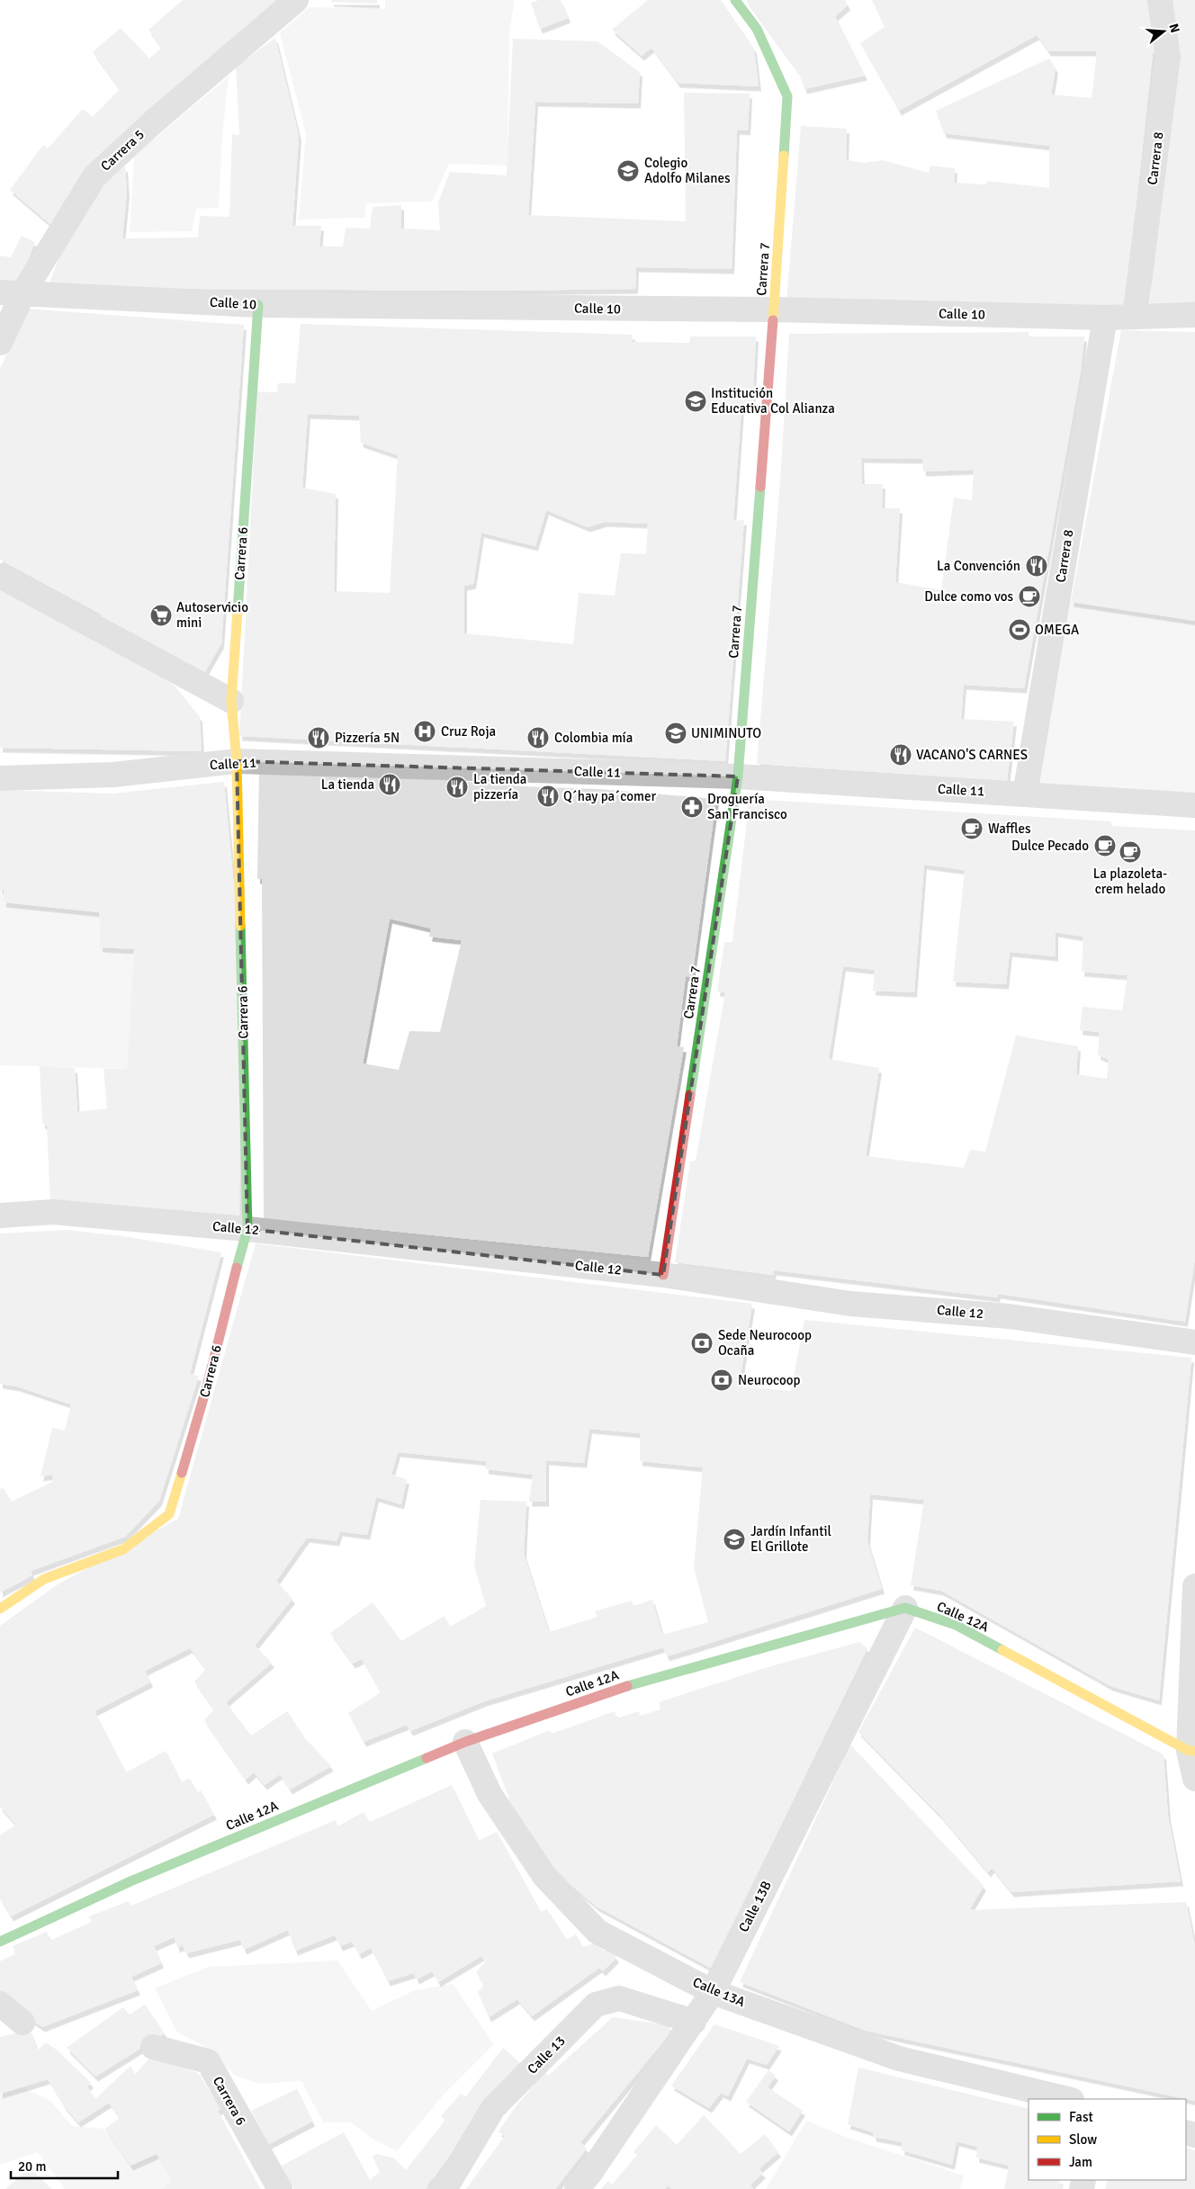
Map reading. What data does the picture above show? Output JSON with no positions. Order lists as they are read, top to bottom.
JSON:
{
  "streets": {
    "street": [
      "Carrera 5",
      "Carrera 8",
      "Carrera 7",
      "Calle 10",
      "Carrera 6",
      "Calle 11",
      "Calle 12",
      "Calle 12A",
      "Calle 13B",
      "Calle 13A",
      "Calle 13"
    ]
  },
  "crossings": [
    ["Carrera 5", "Calle 10"],
    ["Carrera 8", "Calle 10"],
    ["Carrera 8", "Calle 11"],
    ["Carrera 7", "Calle 10"],
    ["Carrera 7", "Calle 11"],
    ["Carrera 7", "Calle 12"],
    ["Calle 10", "Carrera 6"],
    ["Carrera 6", "Calle 11"],
    ["Carrera 6", "Calle 12"],
    ["Calle 12A", "Calle 13B"],
    ["Calle 12A", "Calle 13A"],
    ["Calle 13B", "Calle 13A"],
    ["Calle 13B", "Calle 13"]
  ],
  "places": {
    "school or university": [
      "Colegio Adolfo Milanes",
      "Institución Educativa Col Alianza",
      "UNIMINUTO",
      "Jardín Infantil El Grillote"
    ],
    "restaurant": [
      "La Convención",
      "Pizzería 5N",
      "Colombia mía",
      "VACANO'S CARNES",
      "La tienda",
      "La tienda pizzería",
      "Q´hay pa´comer"
    ],
    "cafe": [
      "Dulce como vos",
      "Waffles",
      "Dulce Pecado",
      "La plazoleta- crem helado"
    ],
    "supermarket": ["Autoservicio mini"],
    "sports": ["OMEGA"],
    "hospital": ["Cruz Roja"],
    "pharmacy": ["Droguería San Francisco"],
    "bank": ["Sede Neurocoop Ocaña", "Neurocoop"]
  },
  "legend": ["Fast", "Slow", "Jam"],
  "scale_bar": "20 m",
  "north": "right"
}
